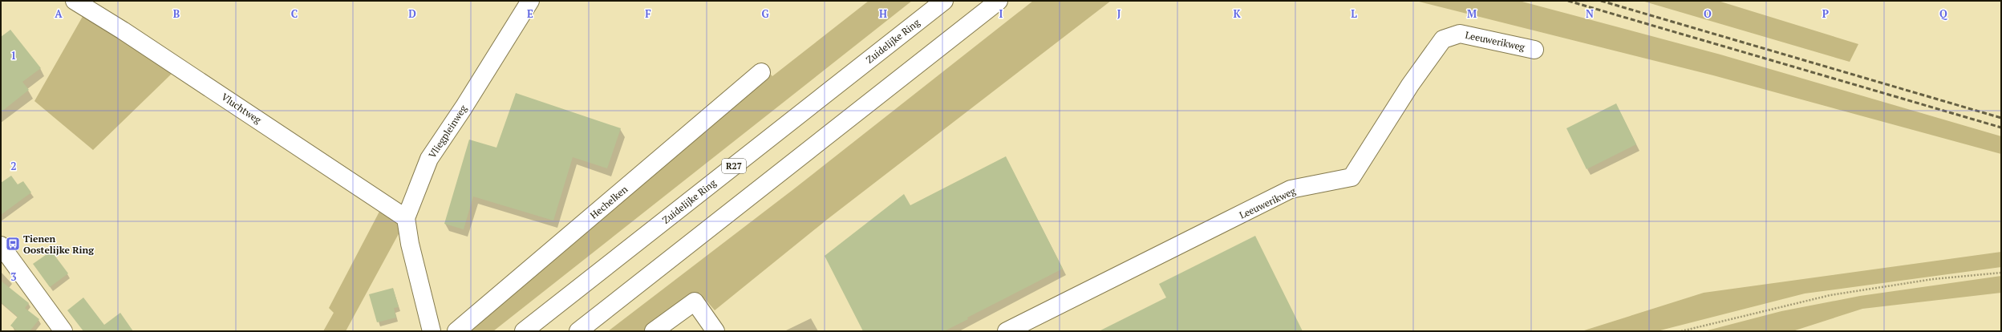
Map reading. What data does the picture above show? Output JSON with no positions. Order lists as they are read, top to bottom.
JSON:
{
  "streets": {
    "main road": [
      "Zuidelijke Ring",
      "Leeuwerikweg",
      "Vluchtweg",
      "Vliegpleinweg",
      "R27",
      "Hechelken"
    ]
  },
  "crossings": [
    ["Vluchtweg", "Vliegpleinweg"]
  ],
  "places": {
    "bus stop": ["Tienen Oostelijke Ring"]
  },
  "grid": {
    "columns": [
      "A",
      "B",
      "C",
      "D",
      "E",
      "F",
      "G",
      "H",
      "I",
      "J",
      "K",
      "L",
      "M",
      "N",
      "O",
      "P",
      "Q"
    ],
    "rows": ["1", "2", "3"]
  }
}
